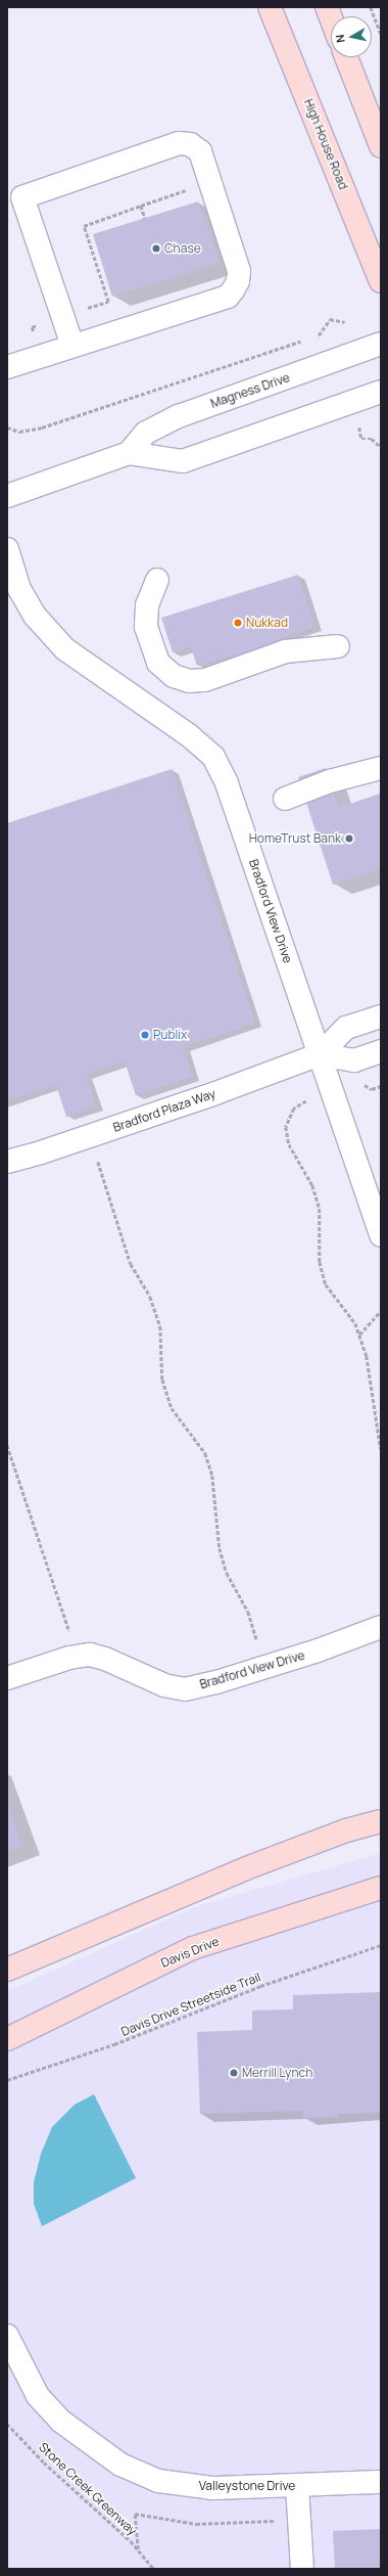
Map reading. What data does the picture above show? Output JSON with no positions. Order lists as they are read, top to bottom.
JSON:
{
  "streets": {
    "main road": ["High House Road", "Davis Drive"],
    "street": [
      "Magness Drive",
      "Bradford View Drive",
      "Bradford Plaza Way",
      "Valleystone Drive"
    ],
    "path": ["Davis Drive Streetside Trail", "Stone Creek Greenway"]
  },
  "crossings": [
    ["Bradford View Drive", "Bradford Plaza Way"]
  ],
  "places": [
    "Chase",
    "Nukkad",
    "HomeTrust Bank",
    "Publix",
    "Merrill Lynch"
  ],
  "north": "left"
}
